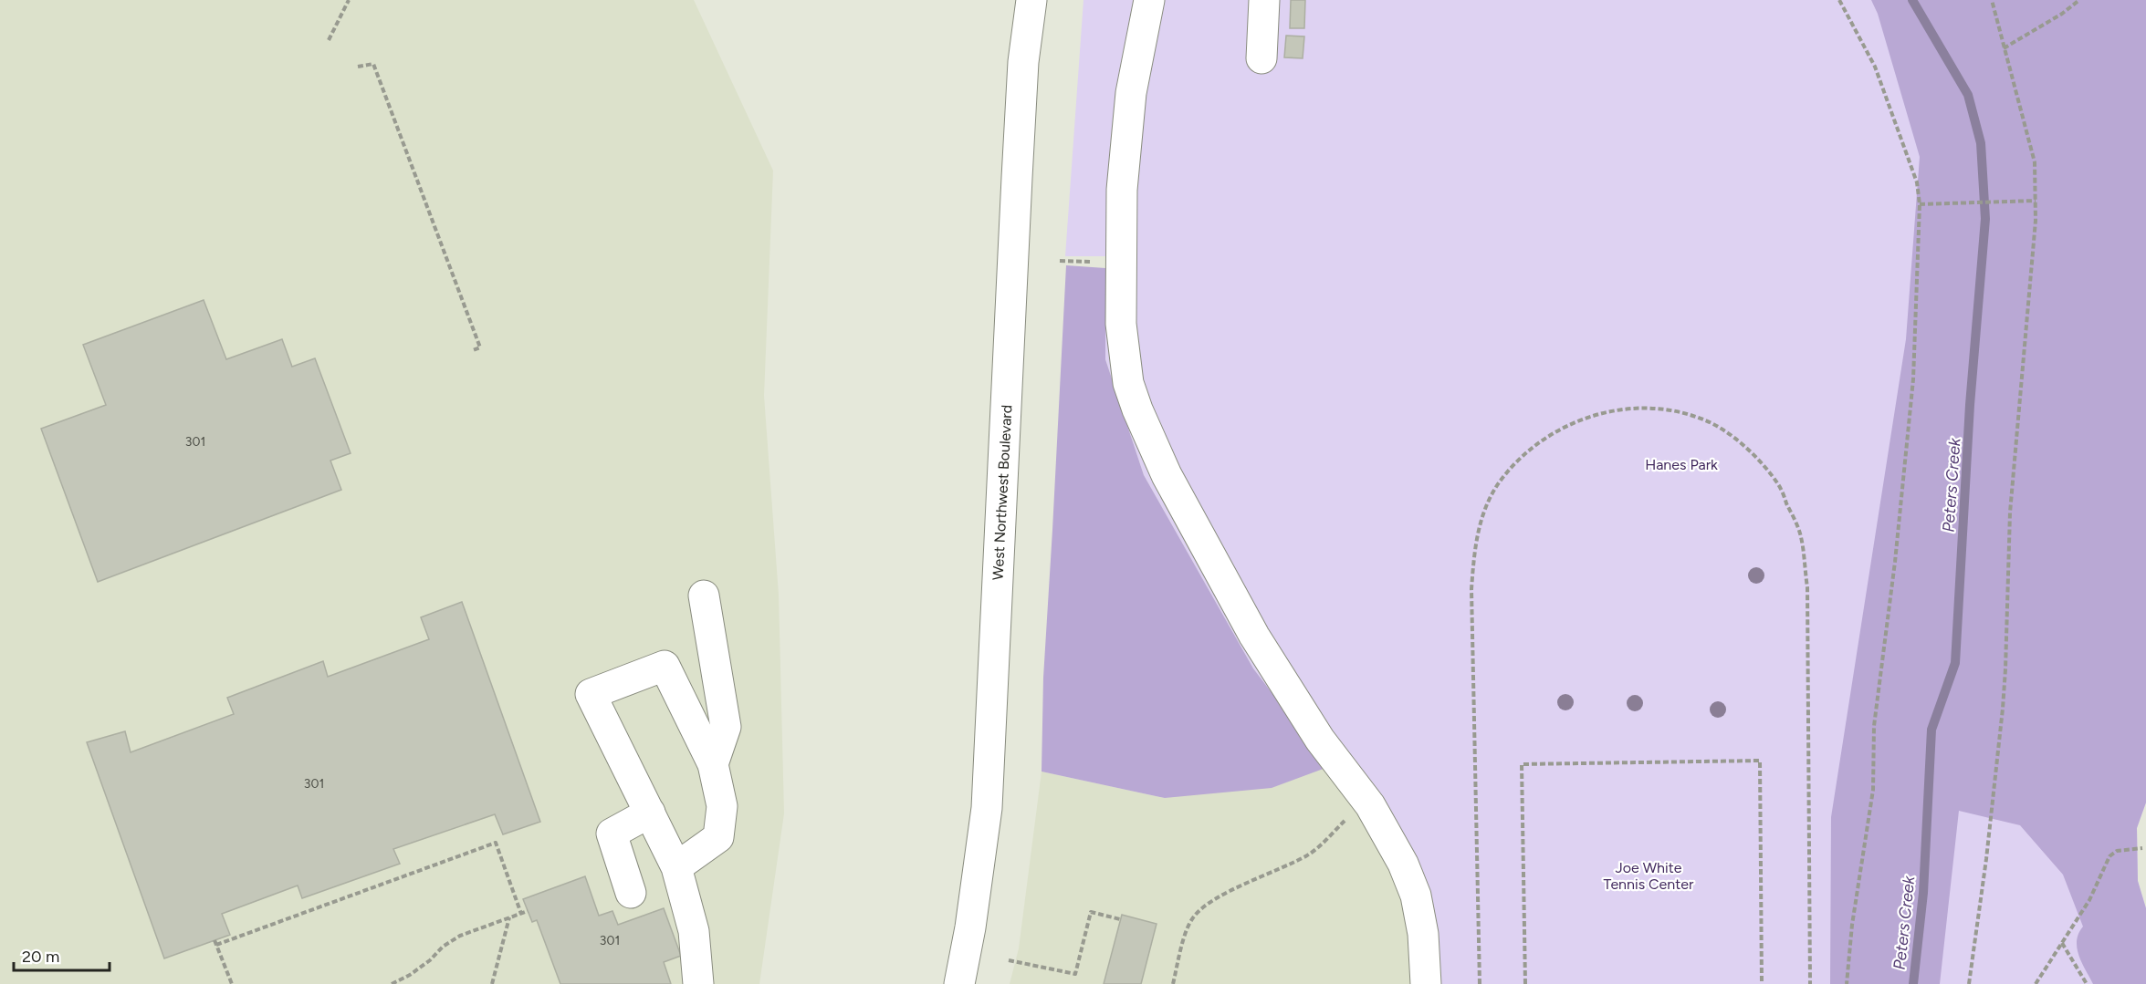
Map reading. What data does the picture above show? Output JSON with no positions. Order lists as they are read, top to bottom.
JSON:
{
  "streets": {
    "main road": ["West Northwest Boulevard"]
  },
  "water": ["Peters Creek"],
  "parks": ["Hanes Park", "Joe White Tennis Center"],
  "house_numbers": ["301", "301", "301"],
  "scale_bar": "20 m"
}
